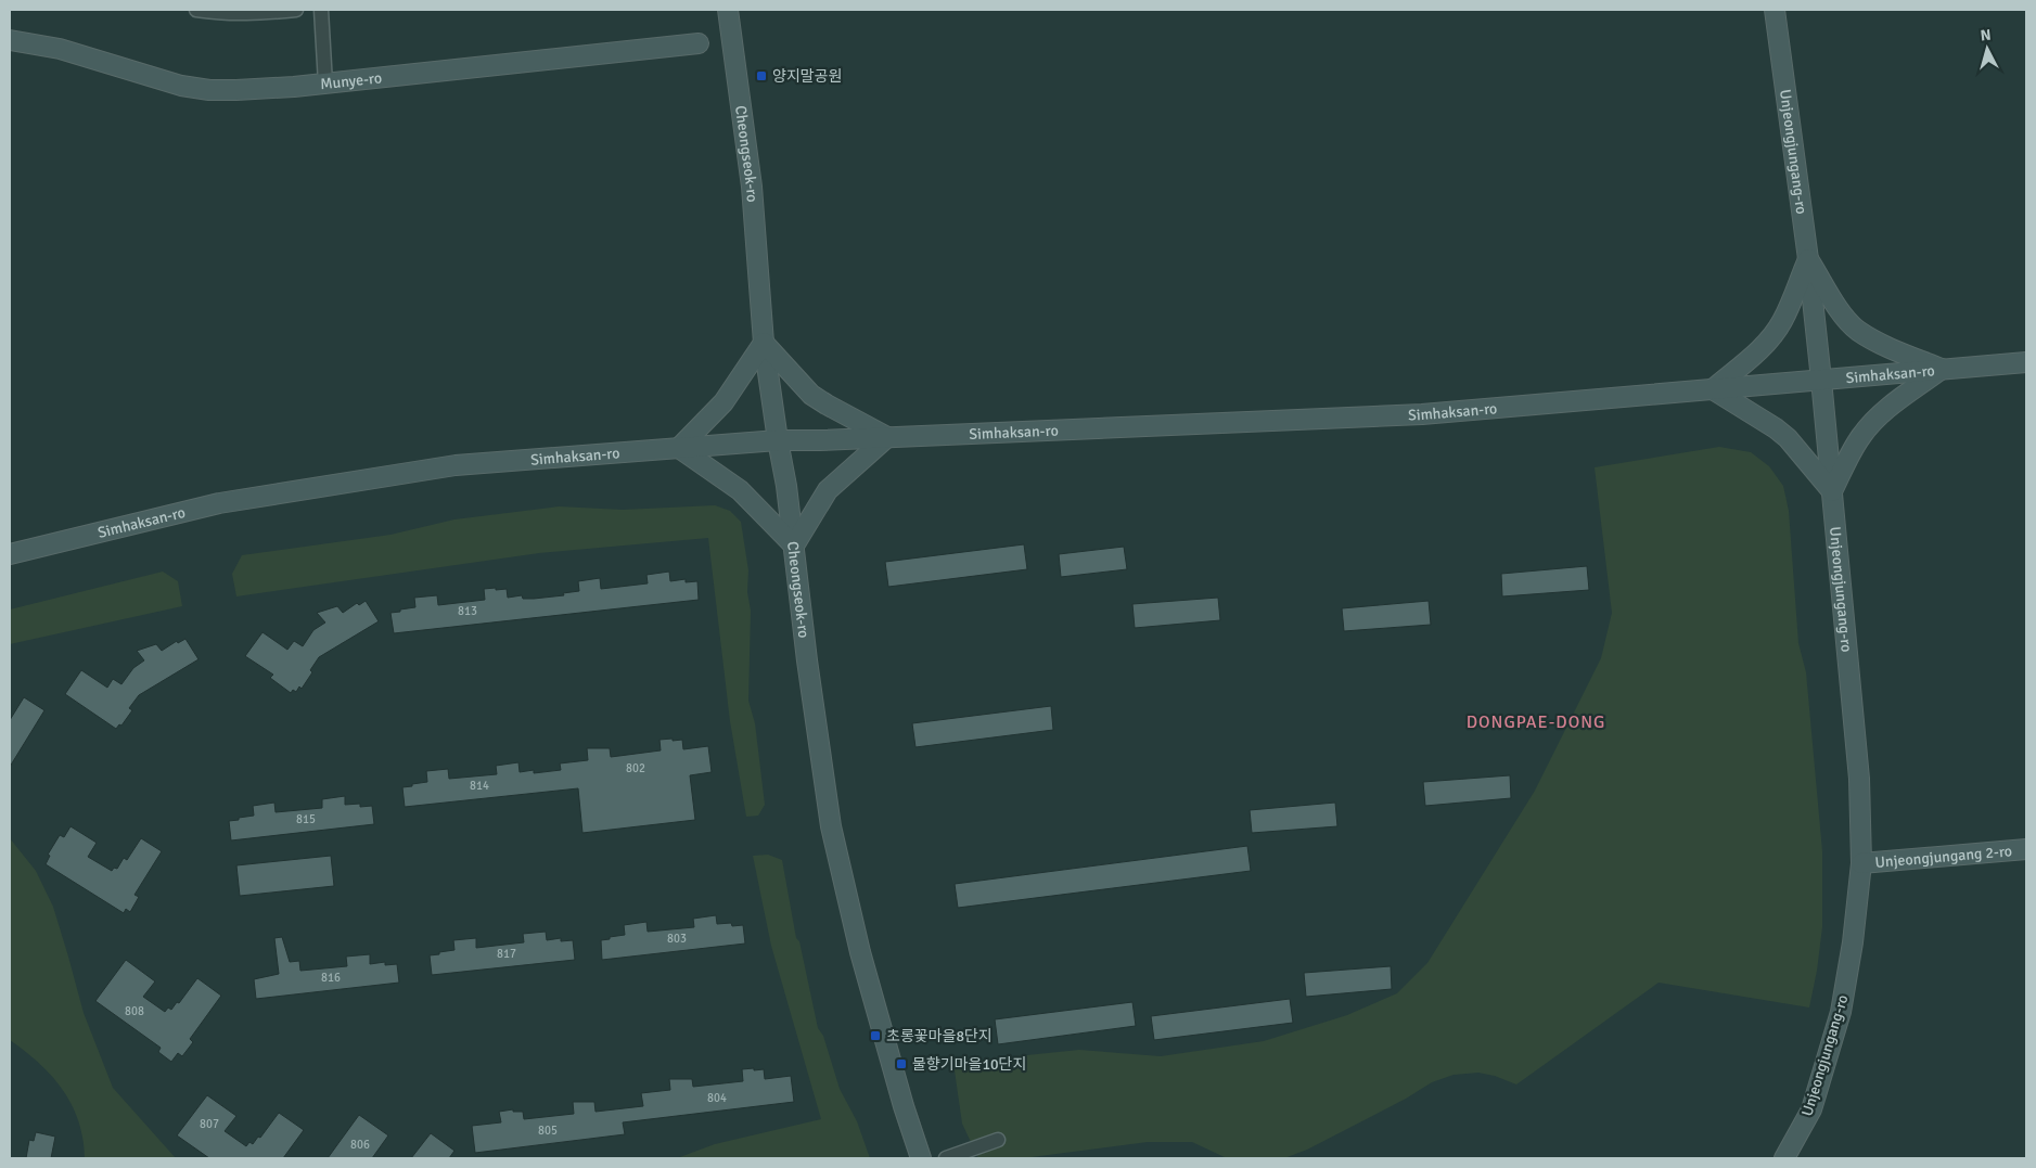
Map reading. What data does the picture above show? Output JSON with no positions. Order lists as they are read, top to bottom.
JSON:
{
  "streets": {
    "street": [
      "Munye-ro",
      "Unjeongjungang-ro",
      "Cheongseok-ro",
      "Simhaksan-ro",
      "Unjeongjungang 2-ro"
    ]
  },
  "crossings": [
    ["Unjeongjungang-ro", "Simhaksan-ro"],
    ["Unjeongjungang-ro", "Unjeongjungang 2-ro"],
    ["Cheongseok-ro", "Simhaksan-ro"]
  ],
  "districts": ["DONGPAE-DONG"],
  "places": {
    "transit": ["양지말공원", "초롱꽃마을8단지", "물향기마을10단지"]
  },
  "house_numbers": [
    "813",
    "802",
    "814",
    "815",
    "803",
    "817",
    "816",
    "808",
    "804",
    "807",
    "805",
    "806"
  ],
  "north": "top"
}
